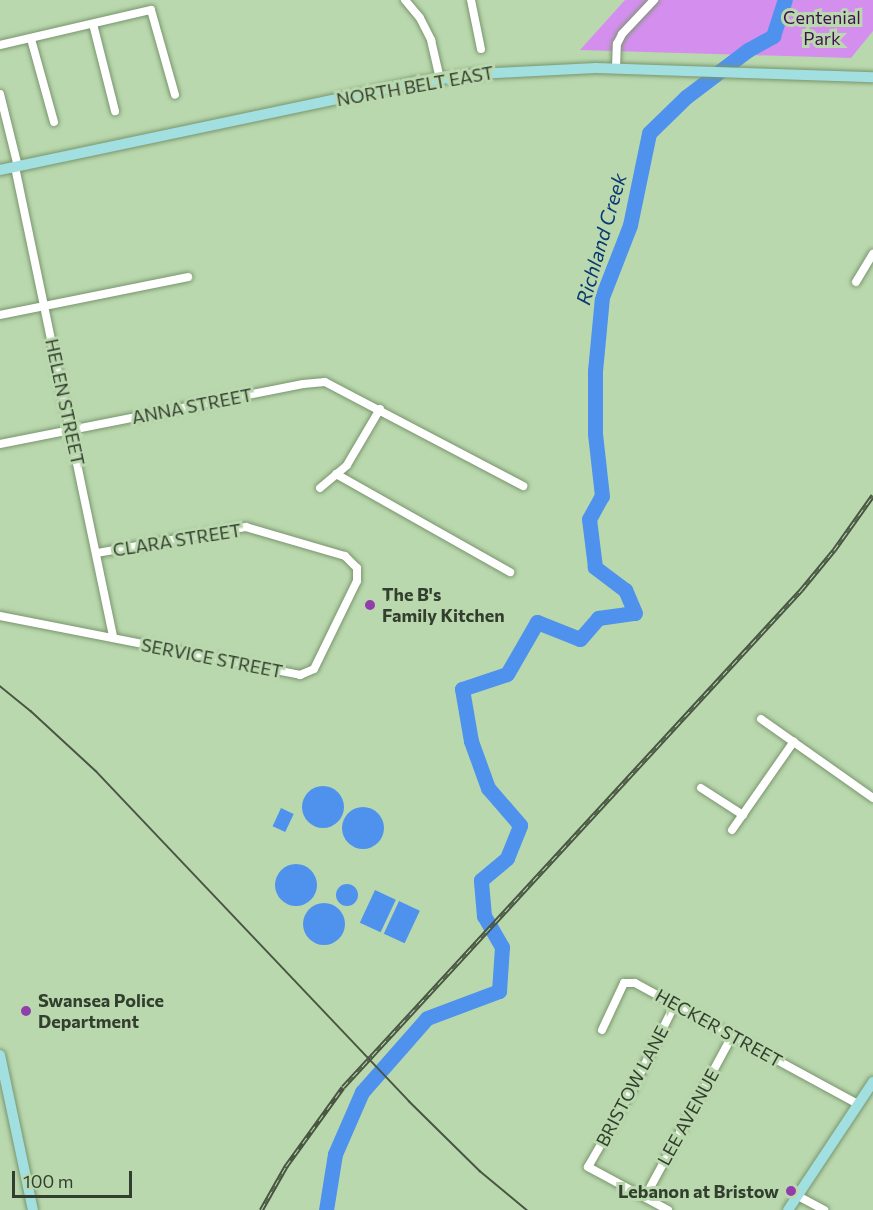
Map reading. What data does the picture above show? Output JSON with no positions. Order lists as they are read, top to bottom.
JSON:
{
  "streets": {
    "main road": ["NORTH BELT EAST"],
    "street": [
      "HELEN STREET",
      "ANNA STREET",
      "CLARA STREET",
      "SERVICE STREET",
      "HECKER STREET",
      "BRISTOW LANE",
      "LEE AVENUE"
    ]
  },
  "crossings": [
    ["NORTH BELT EAST", "HELEN STREET"],
    ["HELEN STREET", "ANNA STREET"],
    ["HELEN STREET", "CLARA STREET"],
    ["HELEN STREET", "SERVICE STREET"],
    ["CLARA STREET", "SERVICE STREET"],
    ["HECKER STREET", "BRISTOW LANE"],
    ["HECKER STREET", "LEE AVENUE"],
    ["BRISTOW LANE", "LEE AVENUE"]
  ],
  "water": ["Richland Creek"],
  "parks": ["Centenial Park"],
  "places": ["The B's Family Kitchen", "Swansea Police Department", "Lebanon at Bristow"],
  "scale_bar": "100 m"
}
